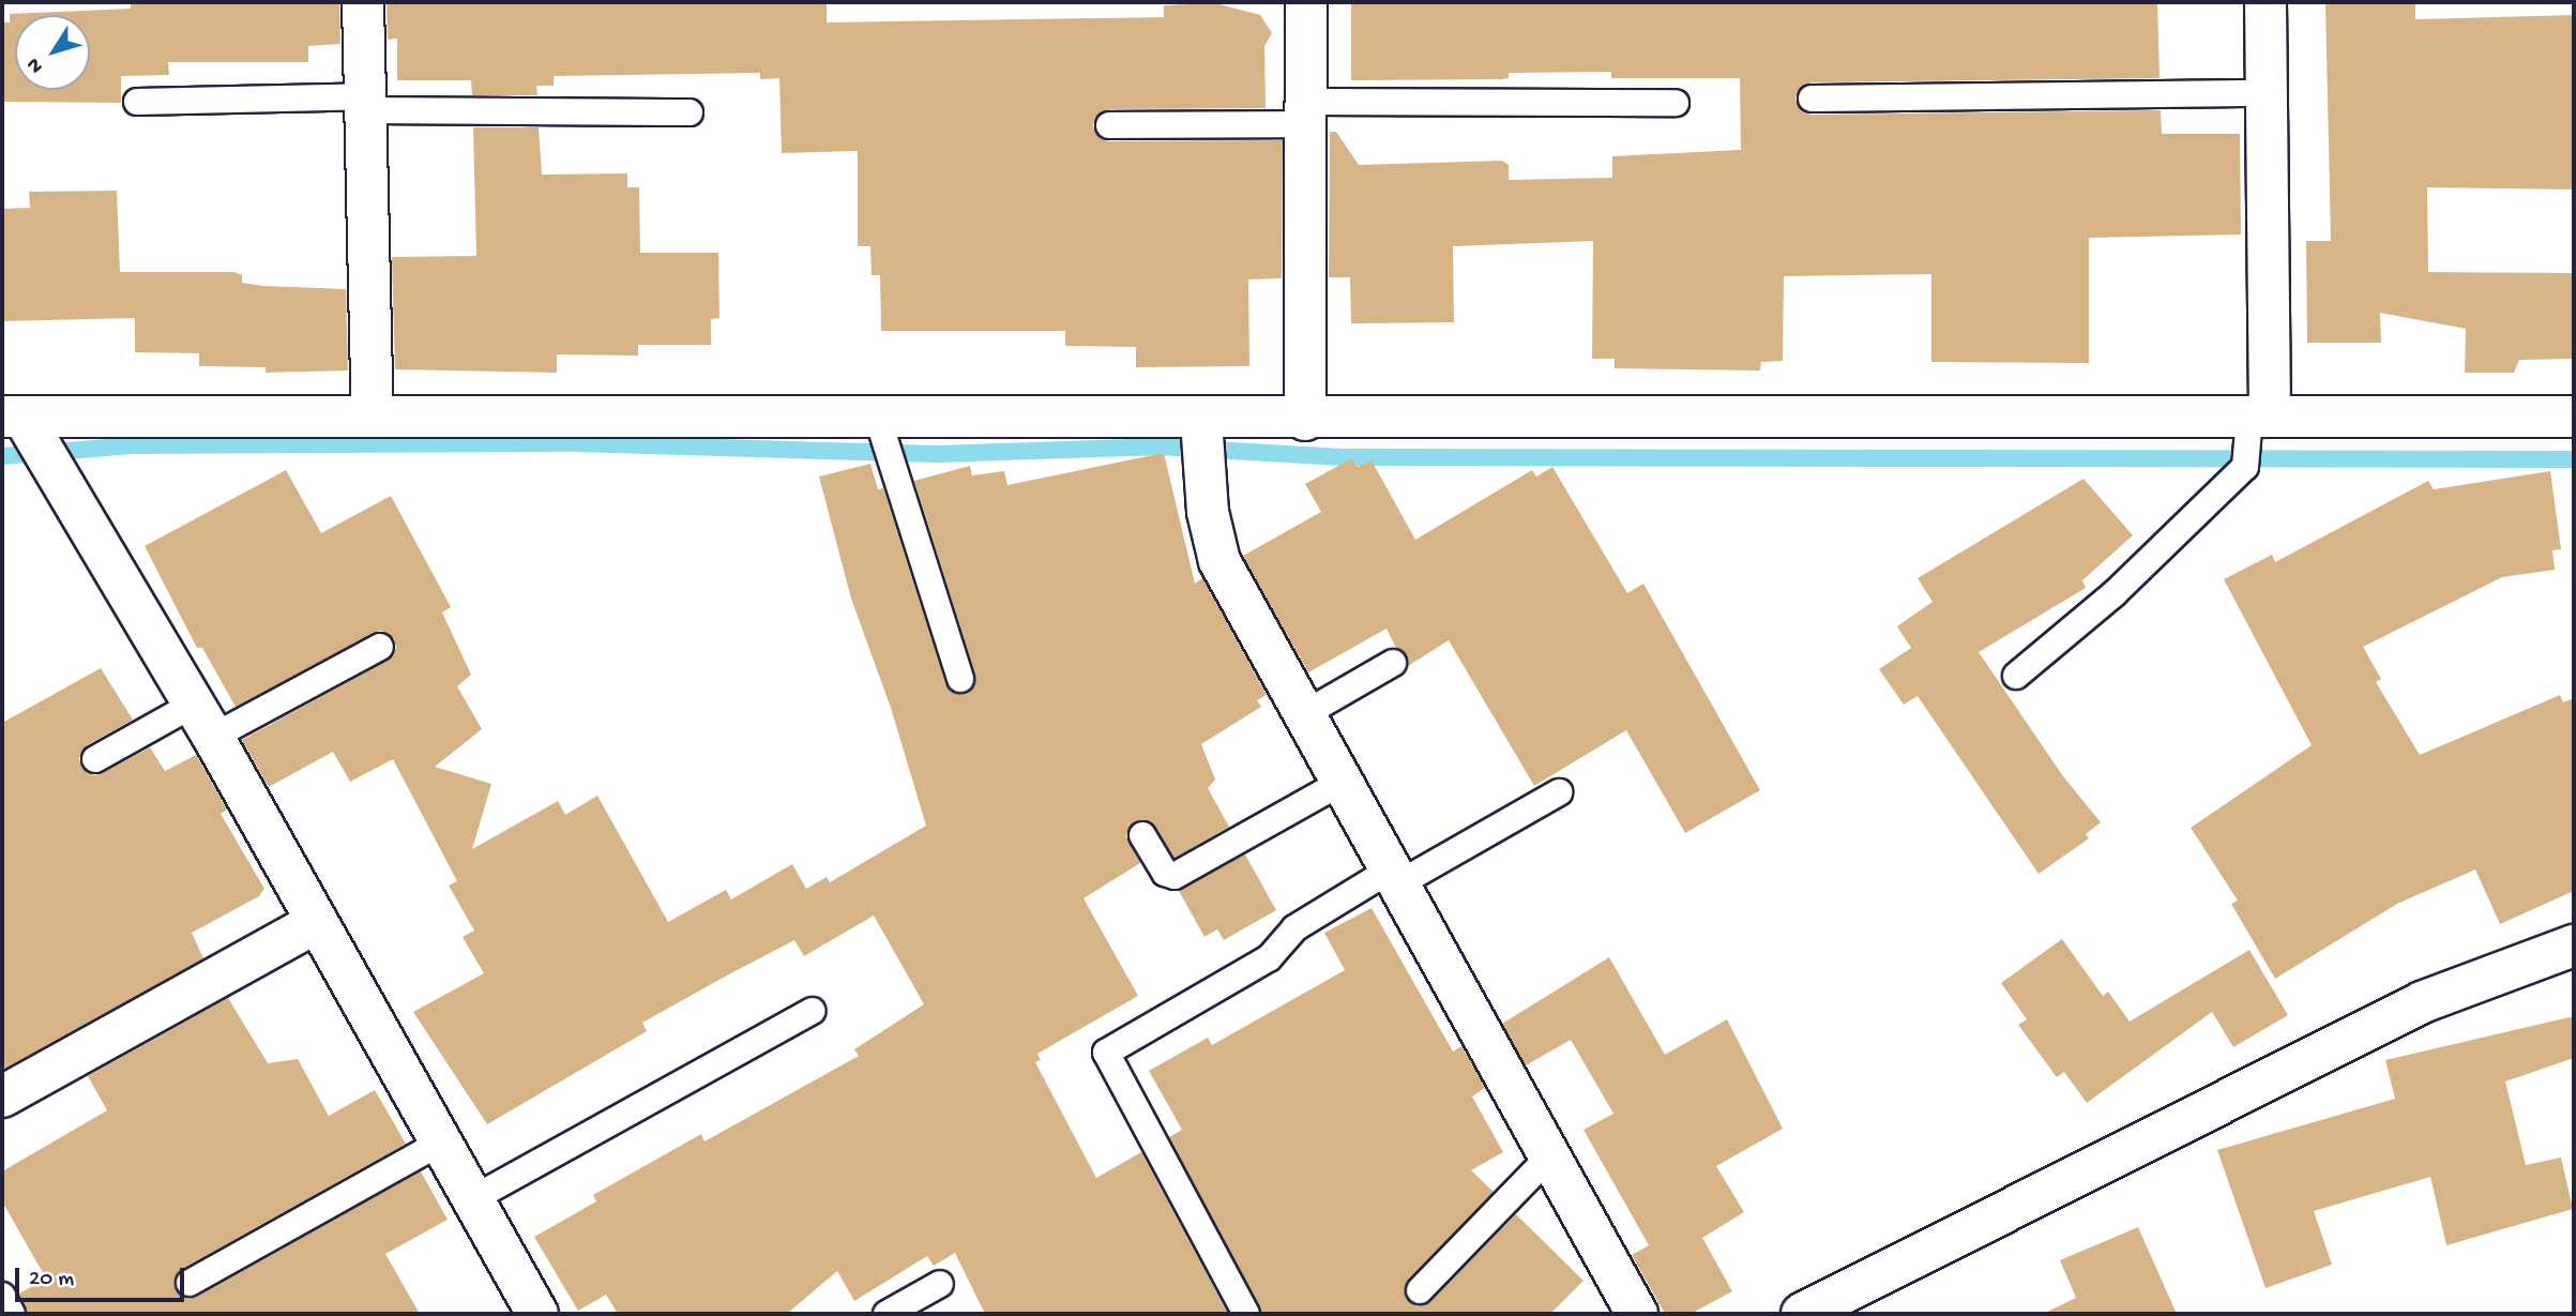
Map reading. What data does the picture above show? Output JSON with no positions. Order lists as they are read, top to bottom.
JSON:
{
  "scale_bar": "20 m",
  "north": "bottom left"
}
